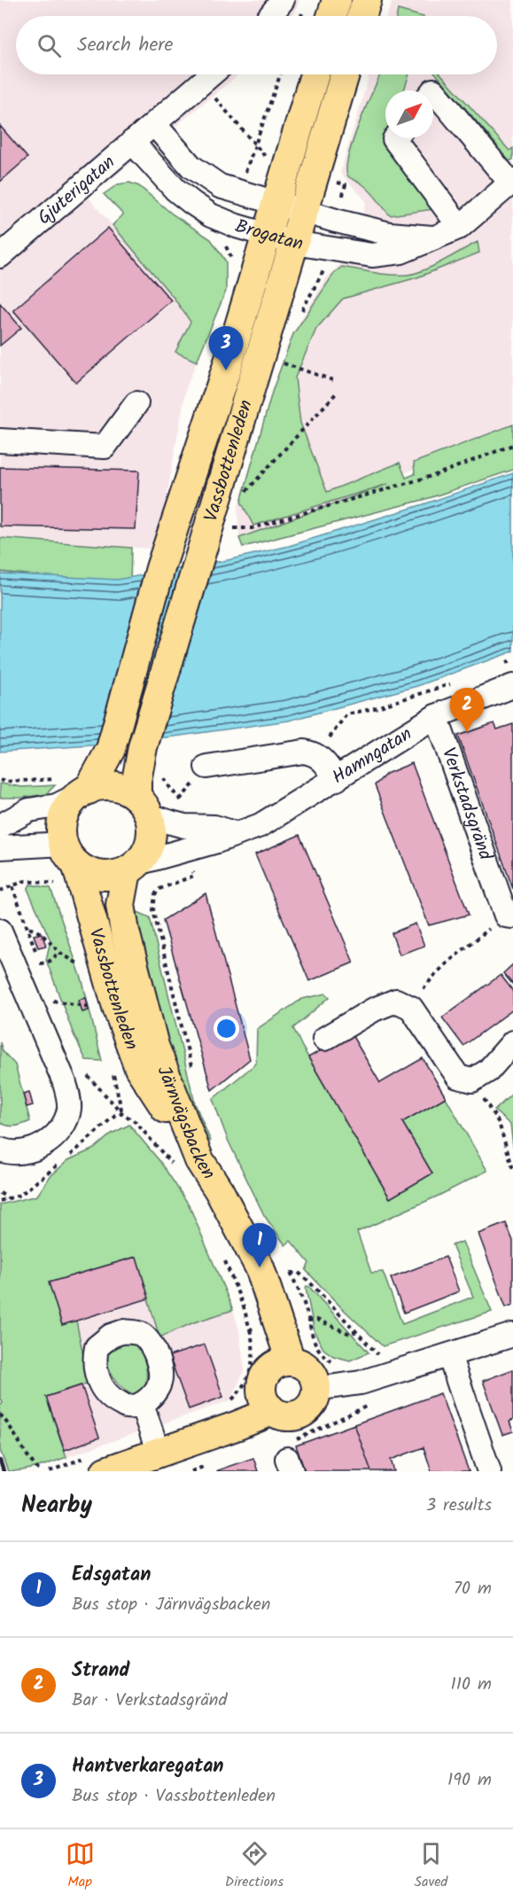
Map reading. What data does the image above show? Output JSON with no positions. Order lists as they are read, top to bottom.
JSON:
{
  "streets": {
    "main road": ["Vassbottenleden", "Järnvägsbacken"],
    "street": [
      "Gjuterigatan",
      "Brogatan",
      "Hamngatan",
      "Verkstadsgränd"
    ]
  },
  "crossings": [
    ["Gjuterigatan", "Brogatan"],
    ["Brogatan", "Vassbottenleden"],
    ["Vassbottenleden", "Hamngatan"],
    ["Vassbottenleden", "Järnvägsbacken"],
    ["Hamngatan", "Verkstadsgränd"],
    ["Hamngatan", "Järnvägsbacken"]
  ],
  "north": "top right",
  "page": {
    "search": "Search here",
    "pins": ["3", "2", "1"],
    "heading": ["Nearby", "3 results"],
    "list": [
      {
        "mark": "1",
        "name": "Edsgatan",
        "note": "Bus stop · Järnvägsbacken",
        "value": "70 m"
      },
      {
        "mark": "2",
        "name": "Strand",
        "note": "Bar · Verkstadsgränd",
        "value": "110 m"
      },
      {
        "mark": "3",
        "name": "Hantverkaregatan",
        "note": "Bus stop · Vassbottenleden",
        "value": "190 m"
      }
    ],
    "nav": ["Map", "Directions", "Saved"]
  }
}
